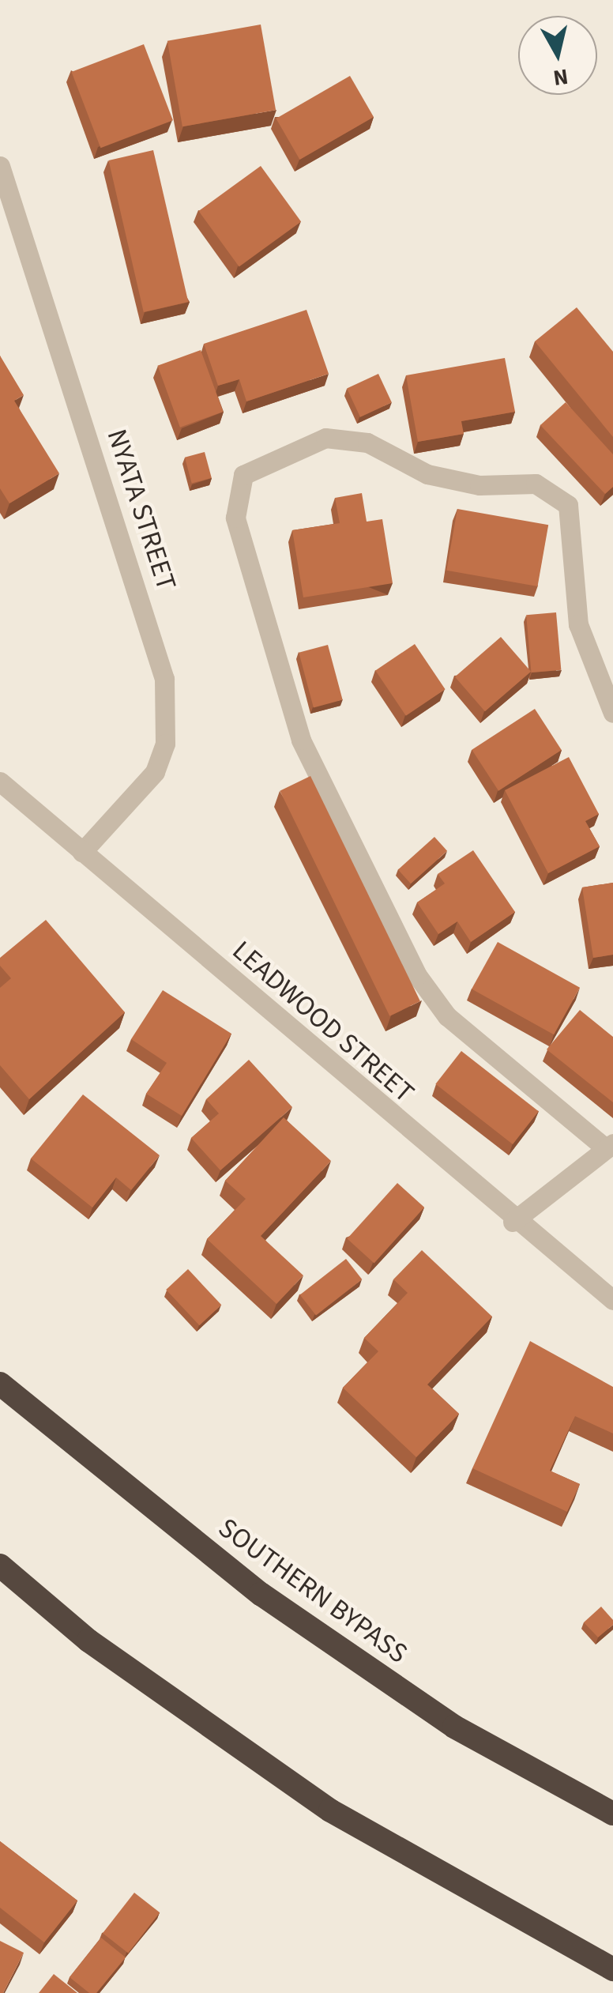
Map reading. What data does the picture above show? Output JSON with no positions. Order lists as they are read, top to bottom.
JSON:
{
  "streets": {
    "highway": ["SOUTHERN BYPASS"],
    "street": ["NYATA STREET", "LEADWOOD STREET"]
  },
  "crossings": [
    ["NYATA STREET", "LEADWOOD STREET"]
  ],
  "north": "bottom"
}
